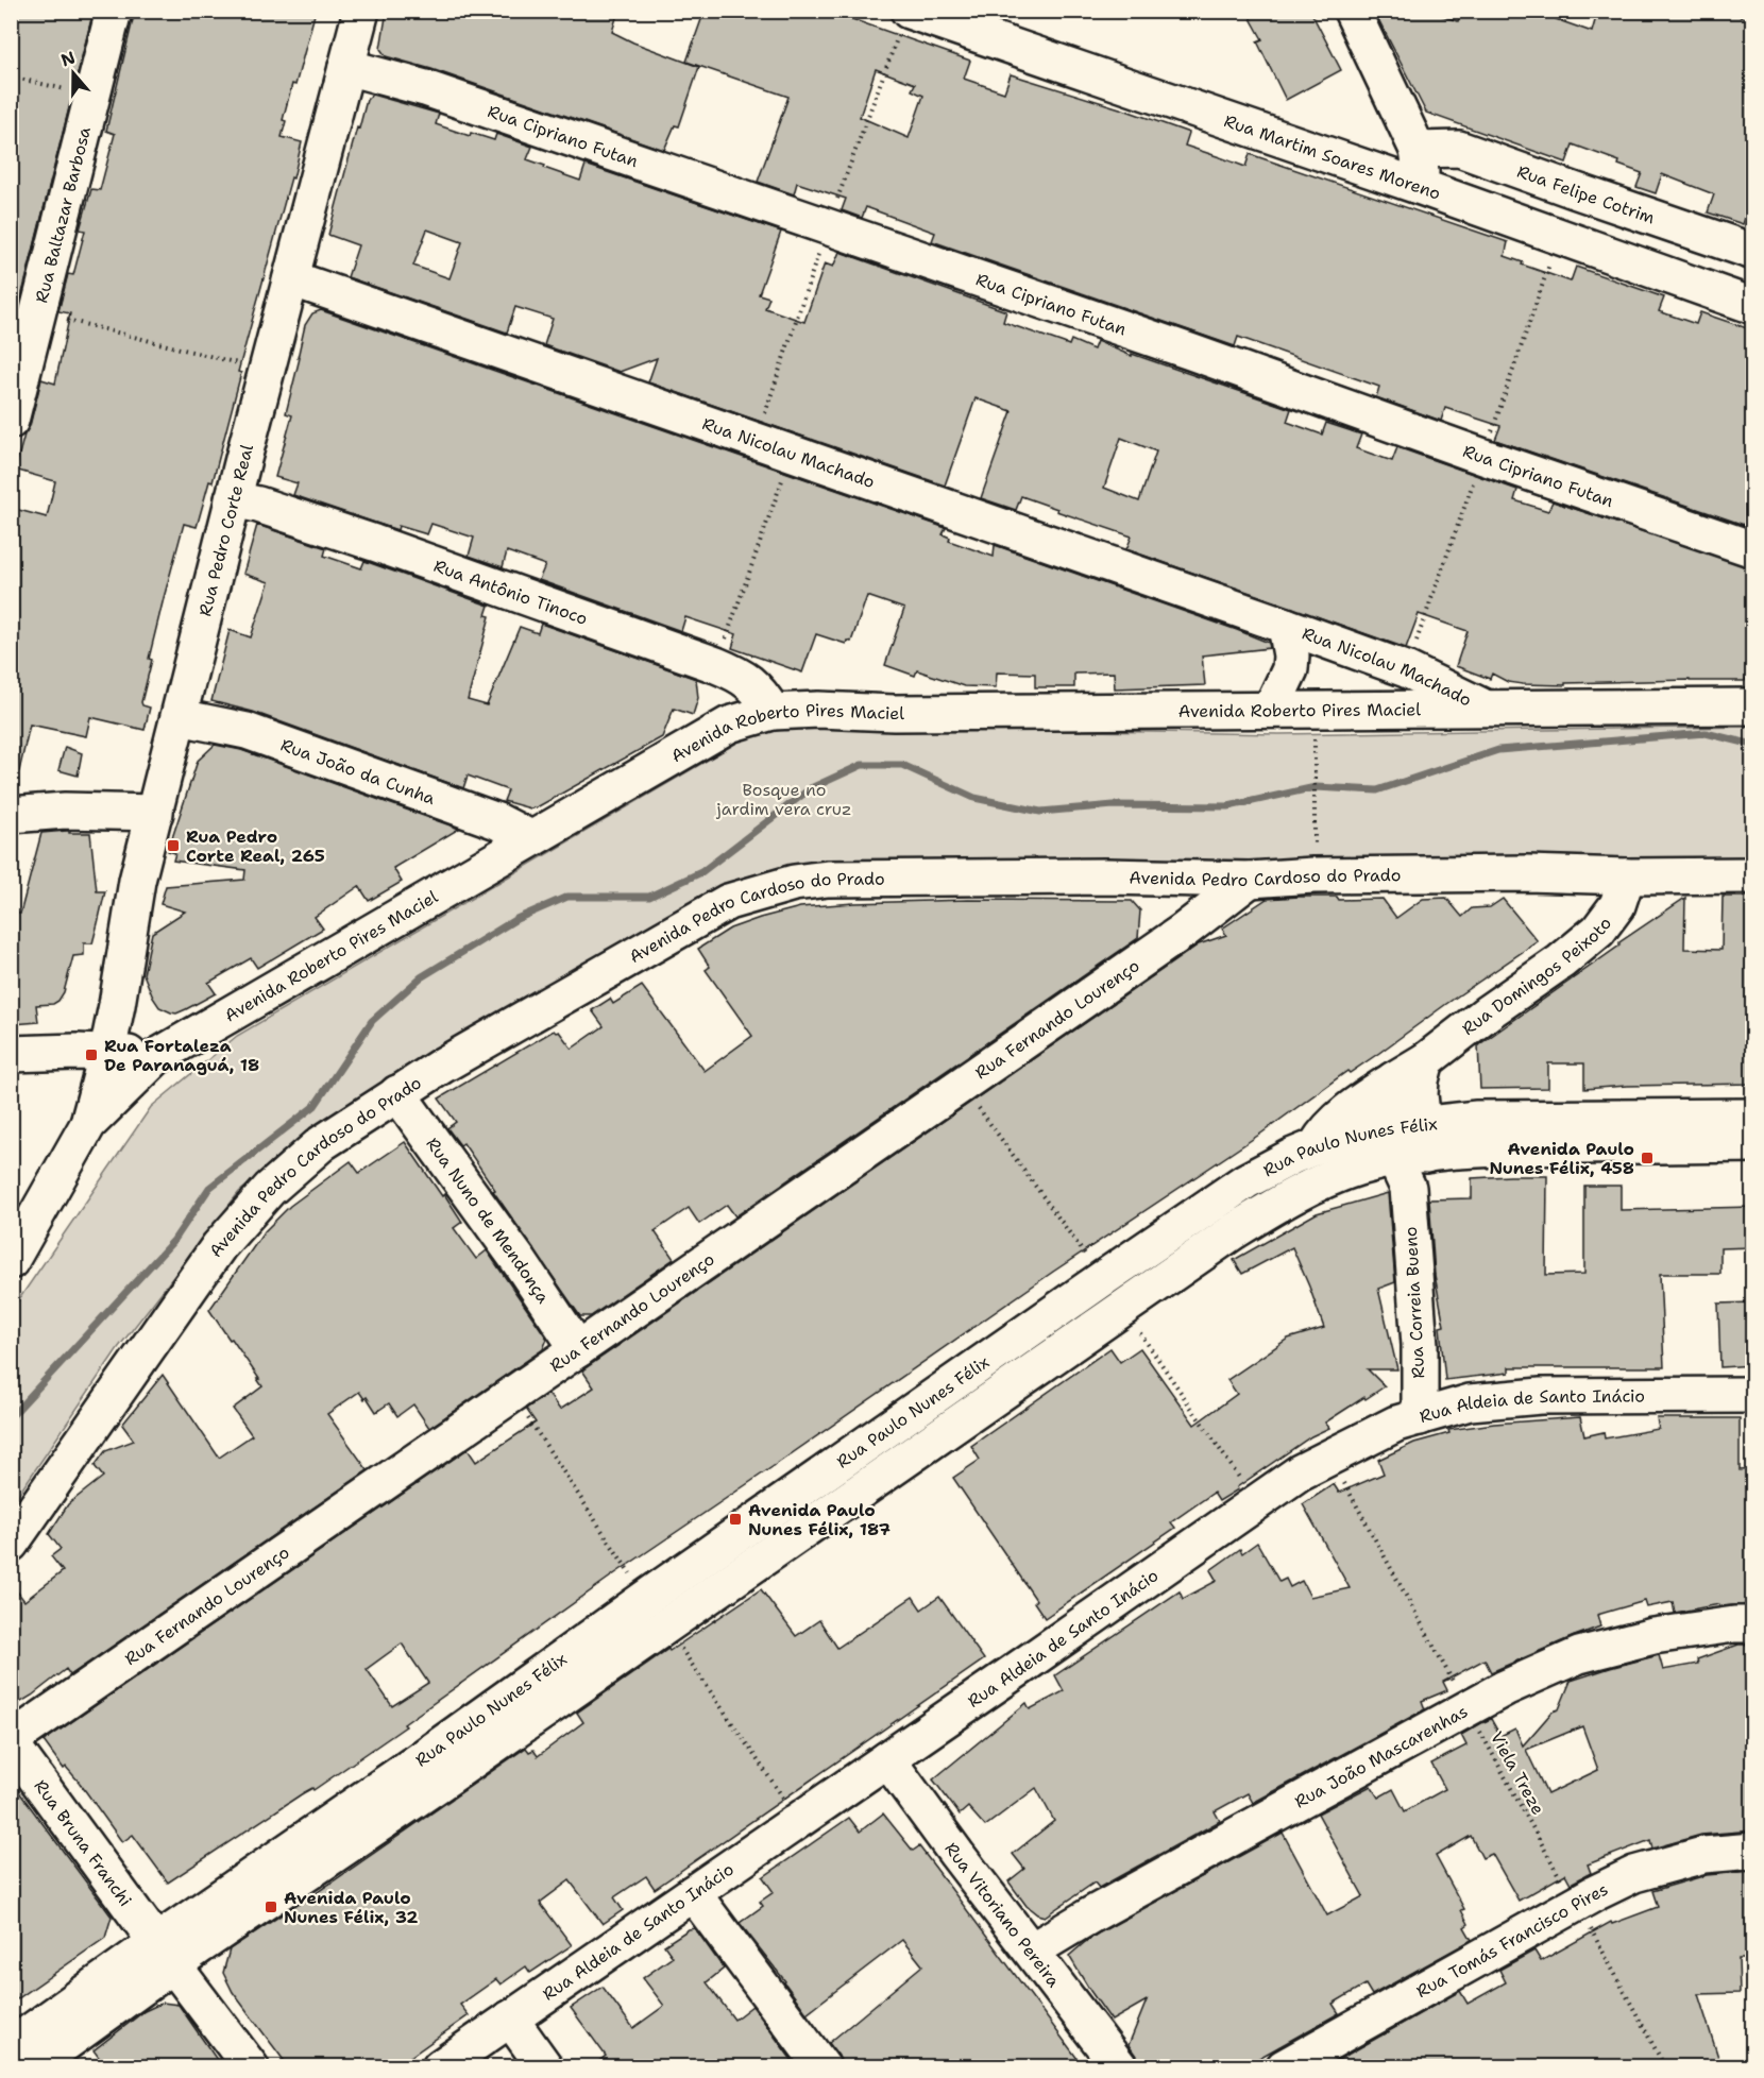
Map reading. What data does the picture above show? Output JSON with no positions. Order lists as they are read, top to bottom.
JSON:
{
  "streets": {
    "street": [
      "Rua Cipriano Futan",
      "Rua Martim Soares Moreno",
      "Rua Felipe Cotrim",
      "Rua Baltazar Barbosa",
      "Rua Nicolau Machado",
      "Rua Pedro Corte Real",
      "Rua Antônio Tinoco",
      "Avenida Roberto Pires Maciel",
      "Rua João da Cunha",
      "Avenida Pedro Cardoso do Prado",
      "Rua Domingos Peixoto",
      "Rua Fernando Lourenço",
      "Rua Paulo Nunes Félix",
      "Rua Nuno de Mendonça",
      "Rua Correia Bueno",
      "Rua Aldeia de Santo Inácio",
      "Rua João Mascarenhas",
      "Rua Bruna Franchi",
      "Rua Vitoriano Pereira",
      "Rua Tomás Francisco Pires"
    ],
    "path": ["Viela Treze"]
  },
  "crossings": [
    ["Rua Cipriano Futan", "Rua Pedro Corte Real"],
    ["Rua Nicolau Machado", "Rua Pedro Corte Real"],
    ["Rua Nicolau Machado", "Avenida Roberto Pires Maciel"],
    ["Rua Pedro Corte Real", "Rua Antônio Tinoco"],
    ["Rua Pedro Corte Real", "Avenida Roberto Pires Maciel"],
    ["Rua Pedro Corte Real", "Rua João da Cunha"],
    ["Rua Antônio Tinoco", "Avenida Roberto Pires Maciel"],
    ["Avenida Roberto Pires Maciel", "Rua João da Cunha"],
    ["Avenida Pedro Cardoso do Prado", "Rua Domingos Peixoto"],
    ["Avenida Pedro Cardoso do Prado", "Rua Fernando Lourenço"],
    ["Avenida Pedro Cardoso do Prado", "Rua Nuno de Mendonça"],
    ["Rua Domingos Peixoto", "Rua Paulo Nunes Félix"],
    ["Rua Fernando Lourenço", "Rua Nuno de Mendonça"],
    ["Rua Fernando Lourenço", "Rua Bruna Franchi"],
    ["Rua Paulo Nunes Félix", "Rua Correia Bueno"],
    ["Rua Paulo Nunes Félix", "Rua Bruna Franchi"],
    ["Rua Correia Bueno", "Rua Aldeia de Santo Inácio"],
    ["Rua Aldeia de Santo Inácio", "Viela Treze"],
    ["Rua Aldeia de Santo Inácio", "Rua Vitoriano Pereira"],
    ["Rua João Mascarenhas", "Viela Treze"],
    ["Rua João Mascarenhas", "Rua Vitoriano Pereira"],
    ["Viela Treze", "Rua Tomás Francisco Pires"]
  ],
  "parks": ["Bosque no jardim vera cruz"],
  "places": {
    "transit": [
      "Rua Pedro Corte Real, 265",
      "Rua Fortaleza De Paranaguá, 18",
      "Avenida Paulo Nunes Félix, 458",
      "Avenida Paulo Nunes Félix, 187",
      "Avenida Paulo Nunes Félix, 32"
    ]
  },
  "north": "top"
}
